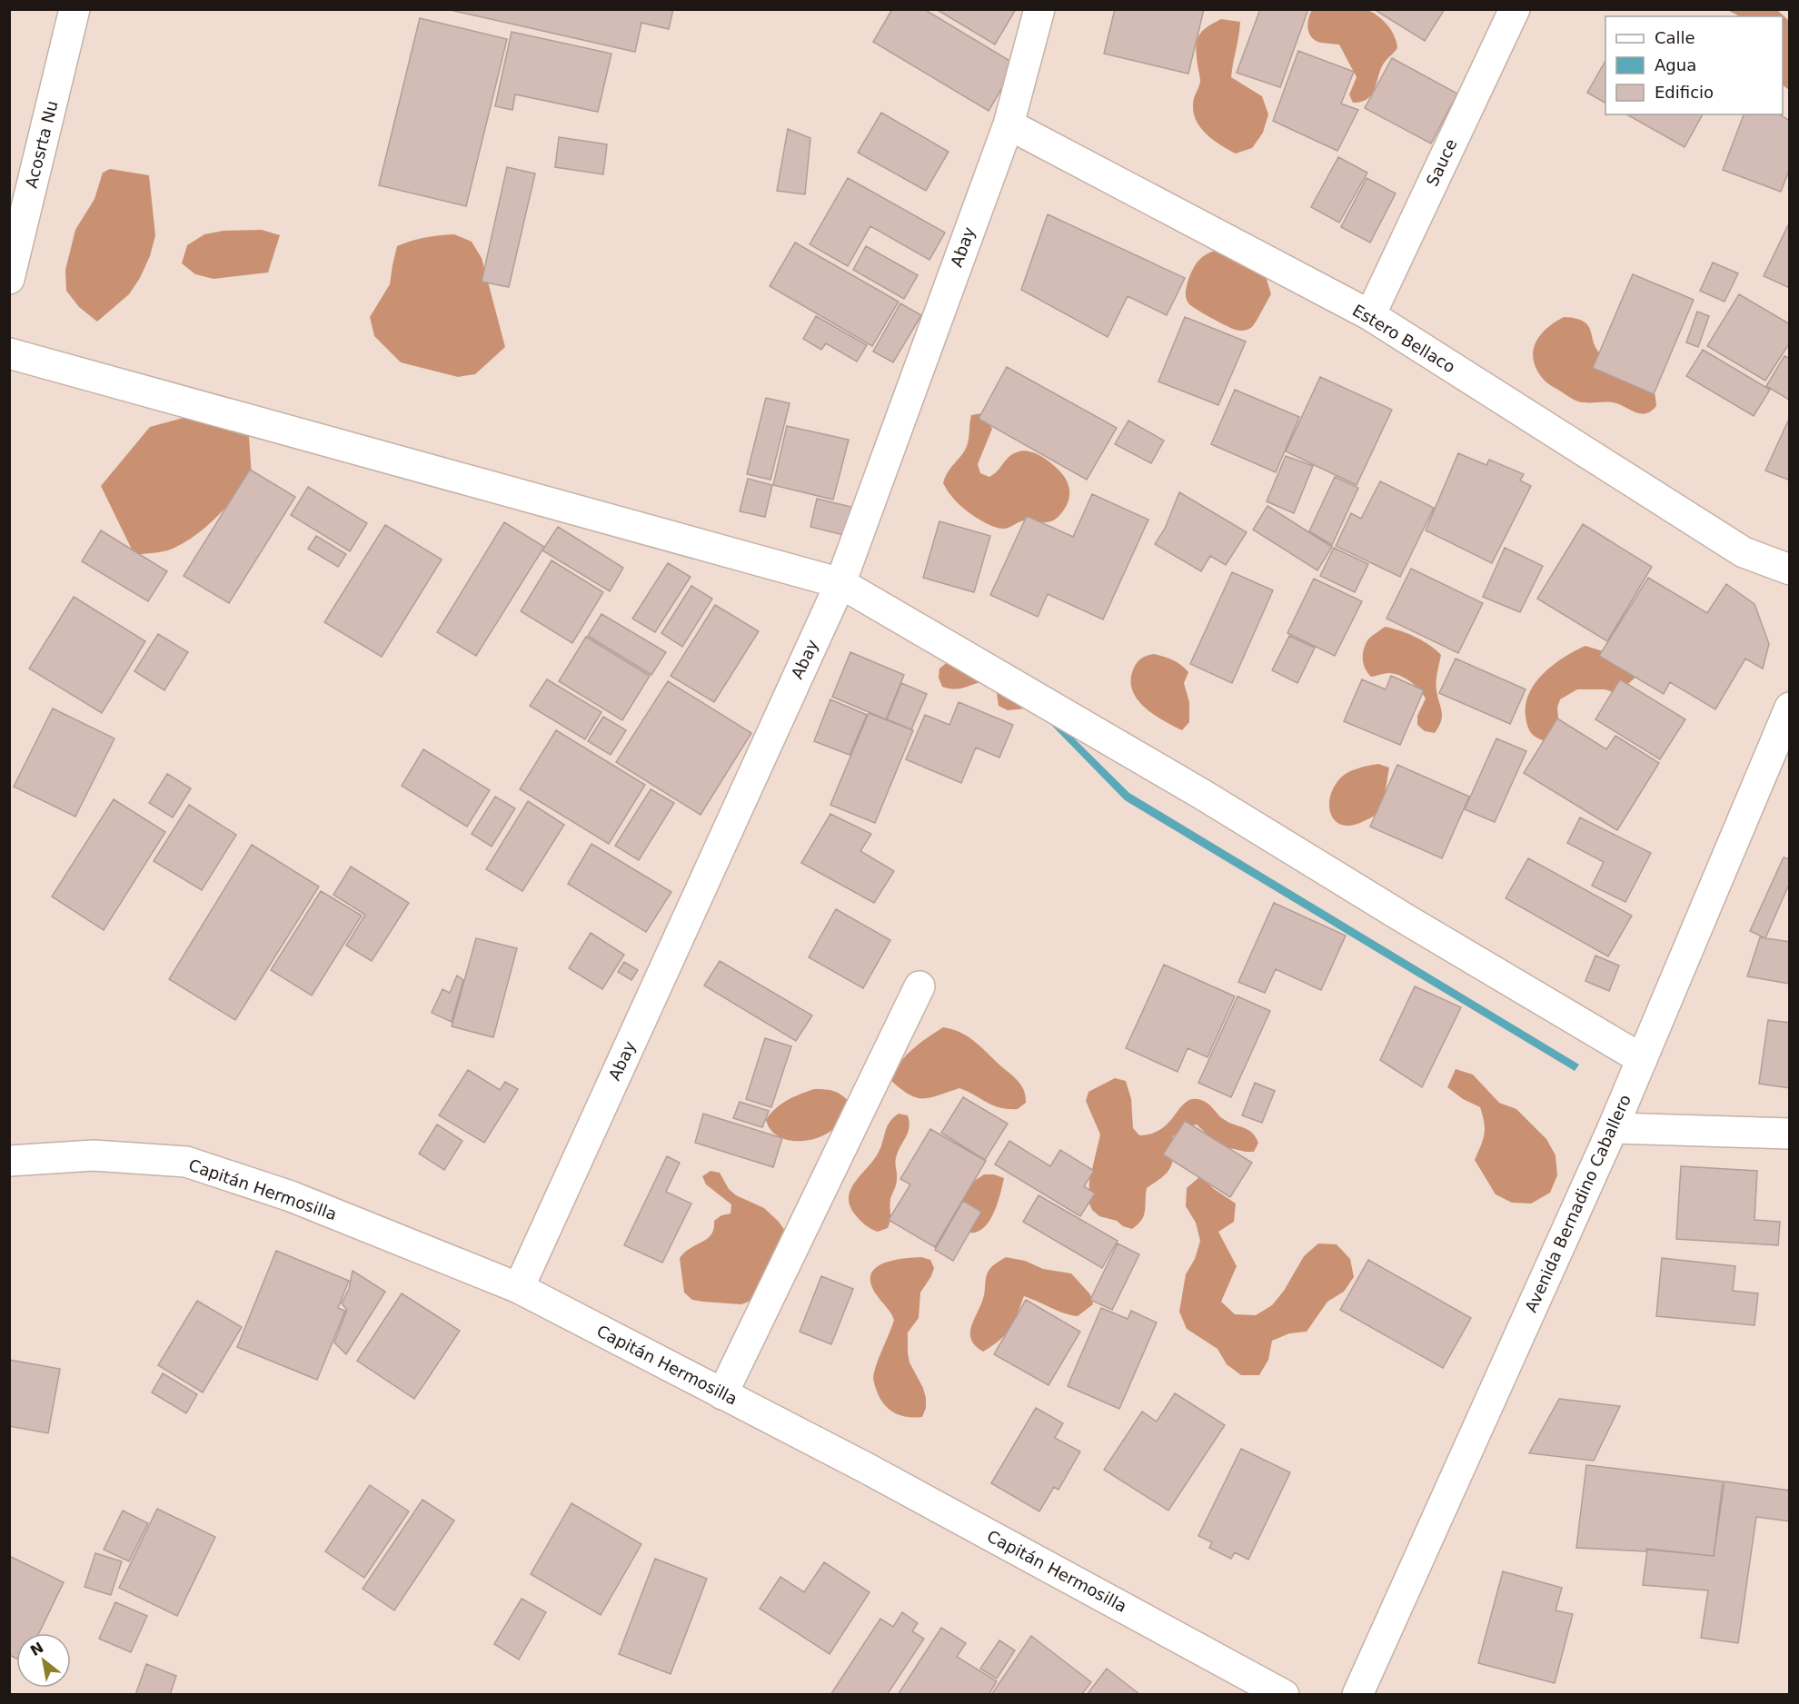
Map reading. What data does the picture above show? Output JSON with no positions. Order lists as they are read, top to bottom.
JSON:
{
  "streets": {
    "street": [
      "Acosrta Nu",
      "Sauce",
      "Abay",
      "Estero Bellaco",
      "Capitán Hermosilla",
      "Avenida Bernadino Caballero"
    ]
  },
  "crossings": [
    ["Sauce", "Estero Bellaco"],
    ["Abay", "Estero Bellaco"],
    ["Abay", "Capitán Hermosilla"]
  ],
  "legend": ["Calle", "Agua", "Edificio"],
  "north": "top left"
}
